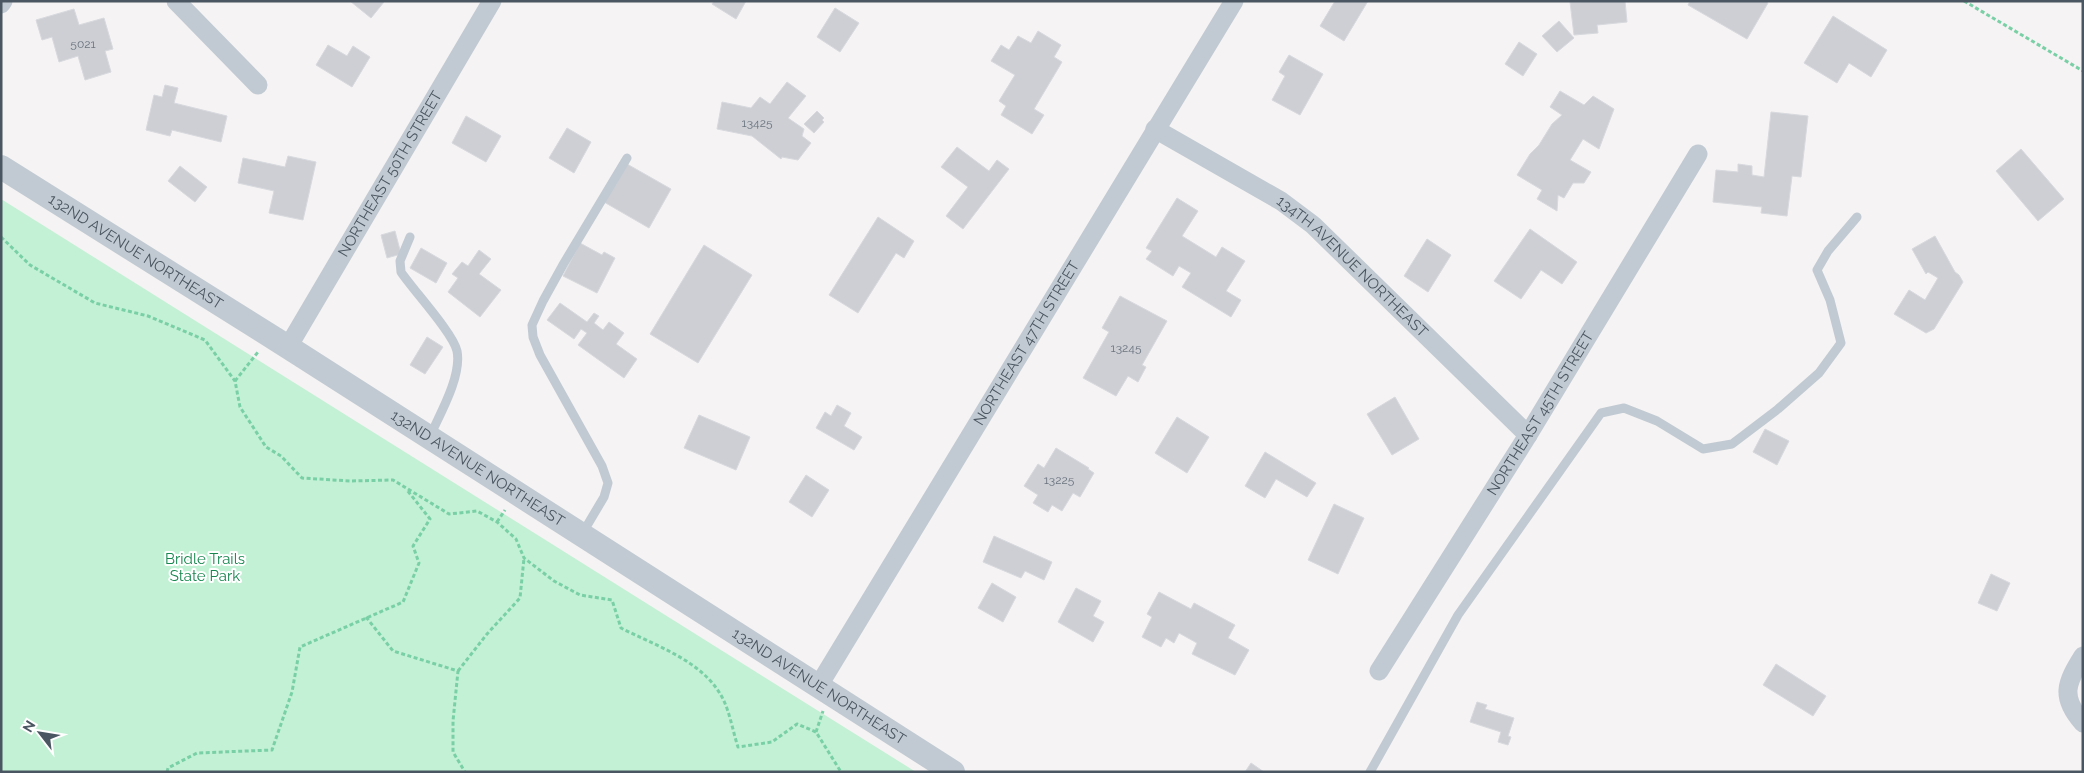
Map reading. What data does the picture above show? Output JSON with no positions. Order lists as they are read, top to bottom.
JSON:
{
  "streets": {
    "street": [
      "NORTHEAST 50TH STREET",
      "132ND AVENUE NORTHEAST",
      "134TH AVENUE NORTHEAST",
      "NORTHEAST 47TH STREET",
      "NORTHEAST 45TH STREET"
    ]
  },
  "crossings": [
    ["NORTHEAST 50TH STREET", "132ND AVENUE NORTHEAST"],
    ["132ND AVENUE NORTHEAST", "NORTHEAST 47TH STREET"],
    ["134TH AVENUE NORTHEAST", "NORTHEAST 47TH STREET"],
    ["134TH AVENUE NORTHEAST", "NORTHEAST 45TH STREET"]
  ],
  "parks": ["Bridle Trails State Park"],
  "house_numbers": [
    "5021",
    "13425",
    "13245",
    "13225"
  ],
  "north": "top left"
}
